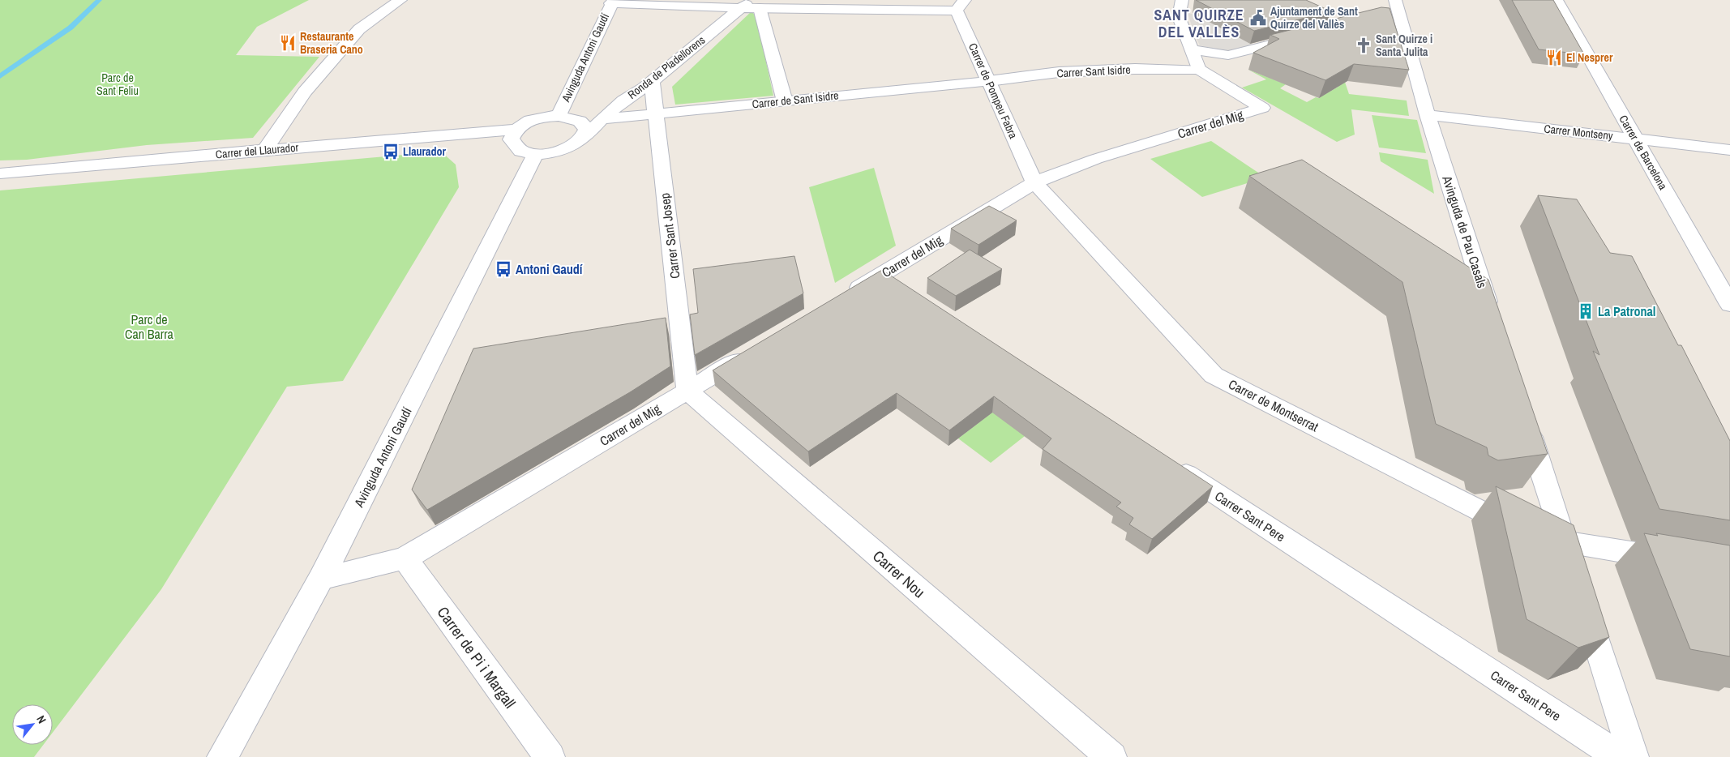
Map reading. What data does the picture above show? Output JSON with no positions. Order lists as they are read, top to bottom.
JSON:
{
  "streets": {
    "street": [
      "Avinguda Antoni Gaudí",
      "Ronda de Pladellorens",
      "Carrer Sant Isidre",
      "Carrer de Pompeu Fabra",
      "Carrer de Sant Isidre",
      "Carrer del Mig",
      "Carrer Montseny",
      "Carrer del Llaurador",
      "Carrer de Barcelona",
      "Avinguda de Pau Casals",
      "Carrer Sant Josep",
      "Carrer de Montserrat",
      "Carrer Sant Pere",
      "Carrer Nou",
      "Carrer de Pi i Margall"
    ]
  },
  "crossings": [
    ["Avinguda Antoni Gaudí", "Ronda de Pladellorens"],
    ["Avinguda Antoni Gaudí", "Carrer del Mig"],
    ["Ronda de Pladellorens", "Carrer de Sant Isidre"],
    ["Ronda de Pladellorens", "Carrer Sant Josep"],
    ["Carrer Sant Isidre", "Carrer de Pompeu Fabra"],
    ["Carrer Sant Isidre", "Carrer de Sant Isidre"],
    ["Carrer Sant Isidre", "Carrer del Mig"],
    ["Carrer de Pompeu Fabra", "Carrer de Sant Isidre"],
    ["Carrer de Pompeu Fabra", "Carrer del Mig"],
    ["Carrer de Pompeu Fabra", "Carrer de Montserrat"],
    ["Carrer de Sant Isidre", "Carrer Sant Josep"],
    ["Carrer del Mig", "Carrer Sant Josep"],
    ["Carrer del Mig", "Carrer de Montserrat"],
    ["Carrer del Mig", "Carrer Nou"],
    ["Carrer del Mig", "Carrer de Pi i Margall"],
    ["Carrer Montseny", "Carrer de Barcelona"],
    ["Carrer Montseny", "Avinguda de Pau Casals"],
    ["Carrer Sant Josep", "Carrer Nou"]
  ],
  "districts": ["SANT QUIRZE DEL VALLÈS"],
  "parks": ["Parc de Sant Feliu", "Parc de Can Barra"],
  "places": {
    "public building": ["Ajuntament de Sant Quirze del Vallès"],
    "restaurant": ["Restaurante Braseria Cano", "El Nesprer"],
    "church": ["Sant Quirze i Santa Julita"],
    "bus stop": ["Llaurador", "Antoni Gaudí"],
    "building": ["La Patronal"]
  },
  "north": "top right"
}
